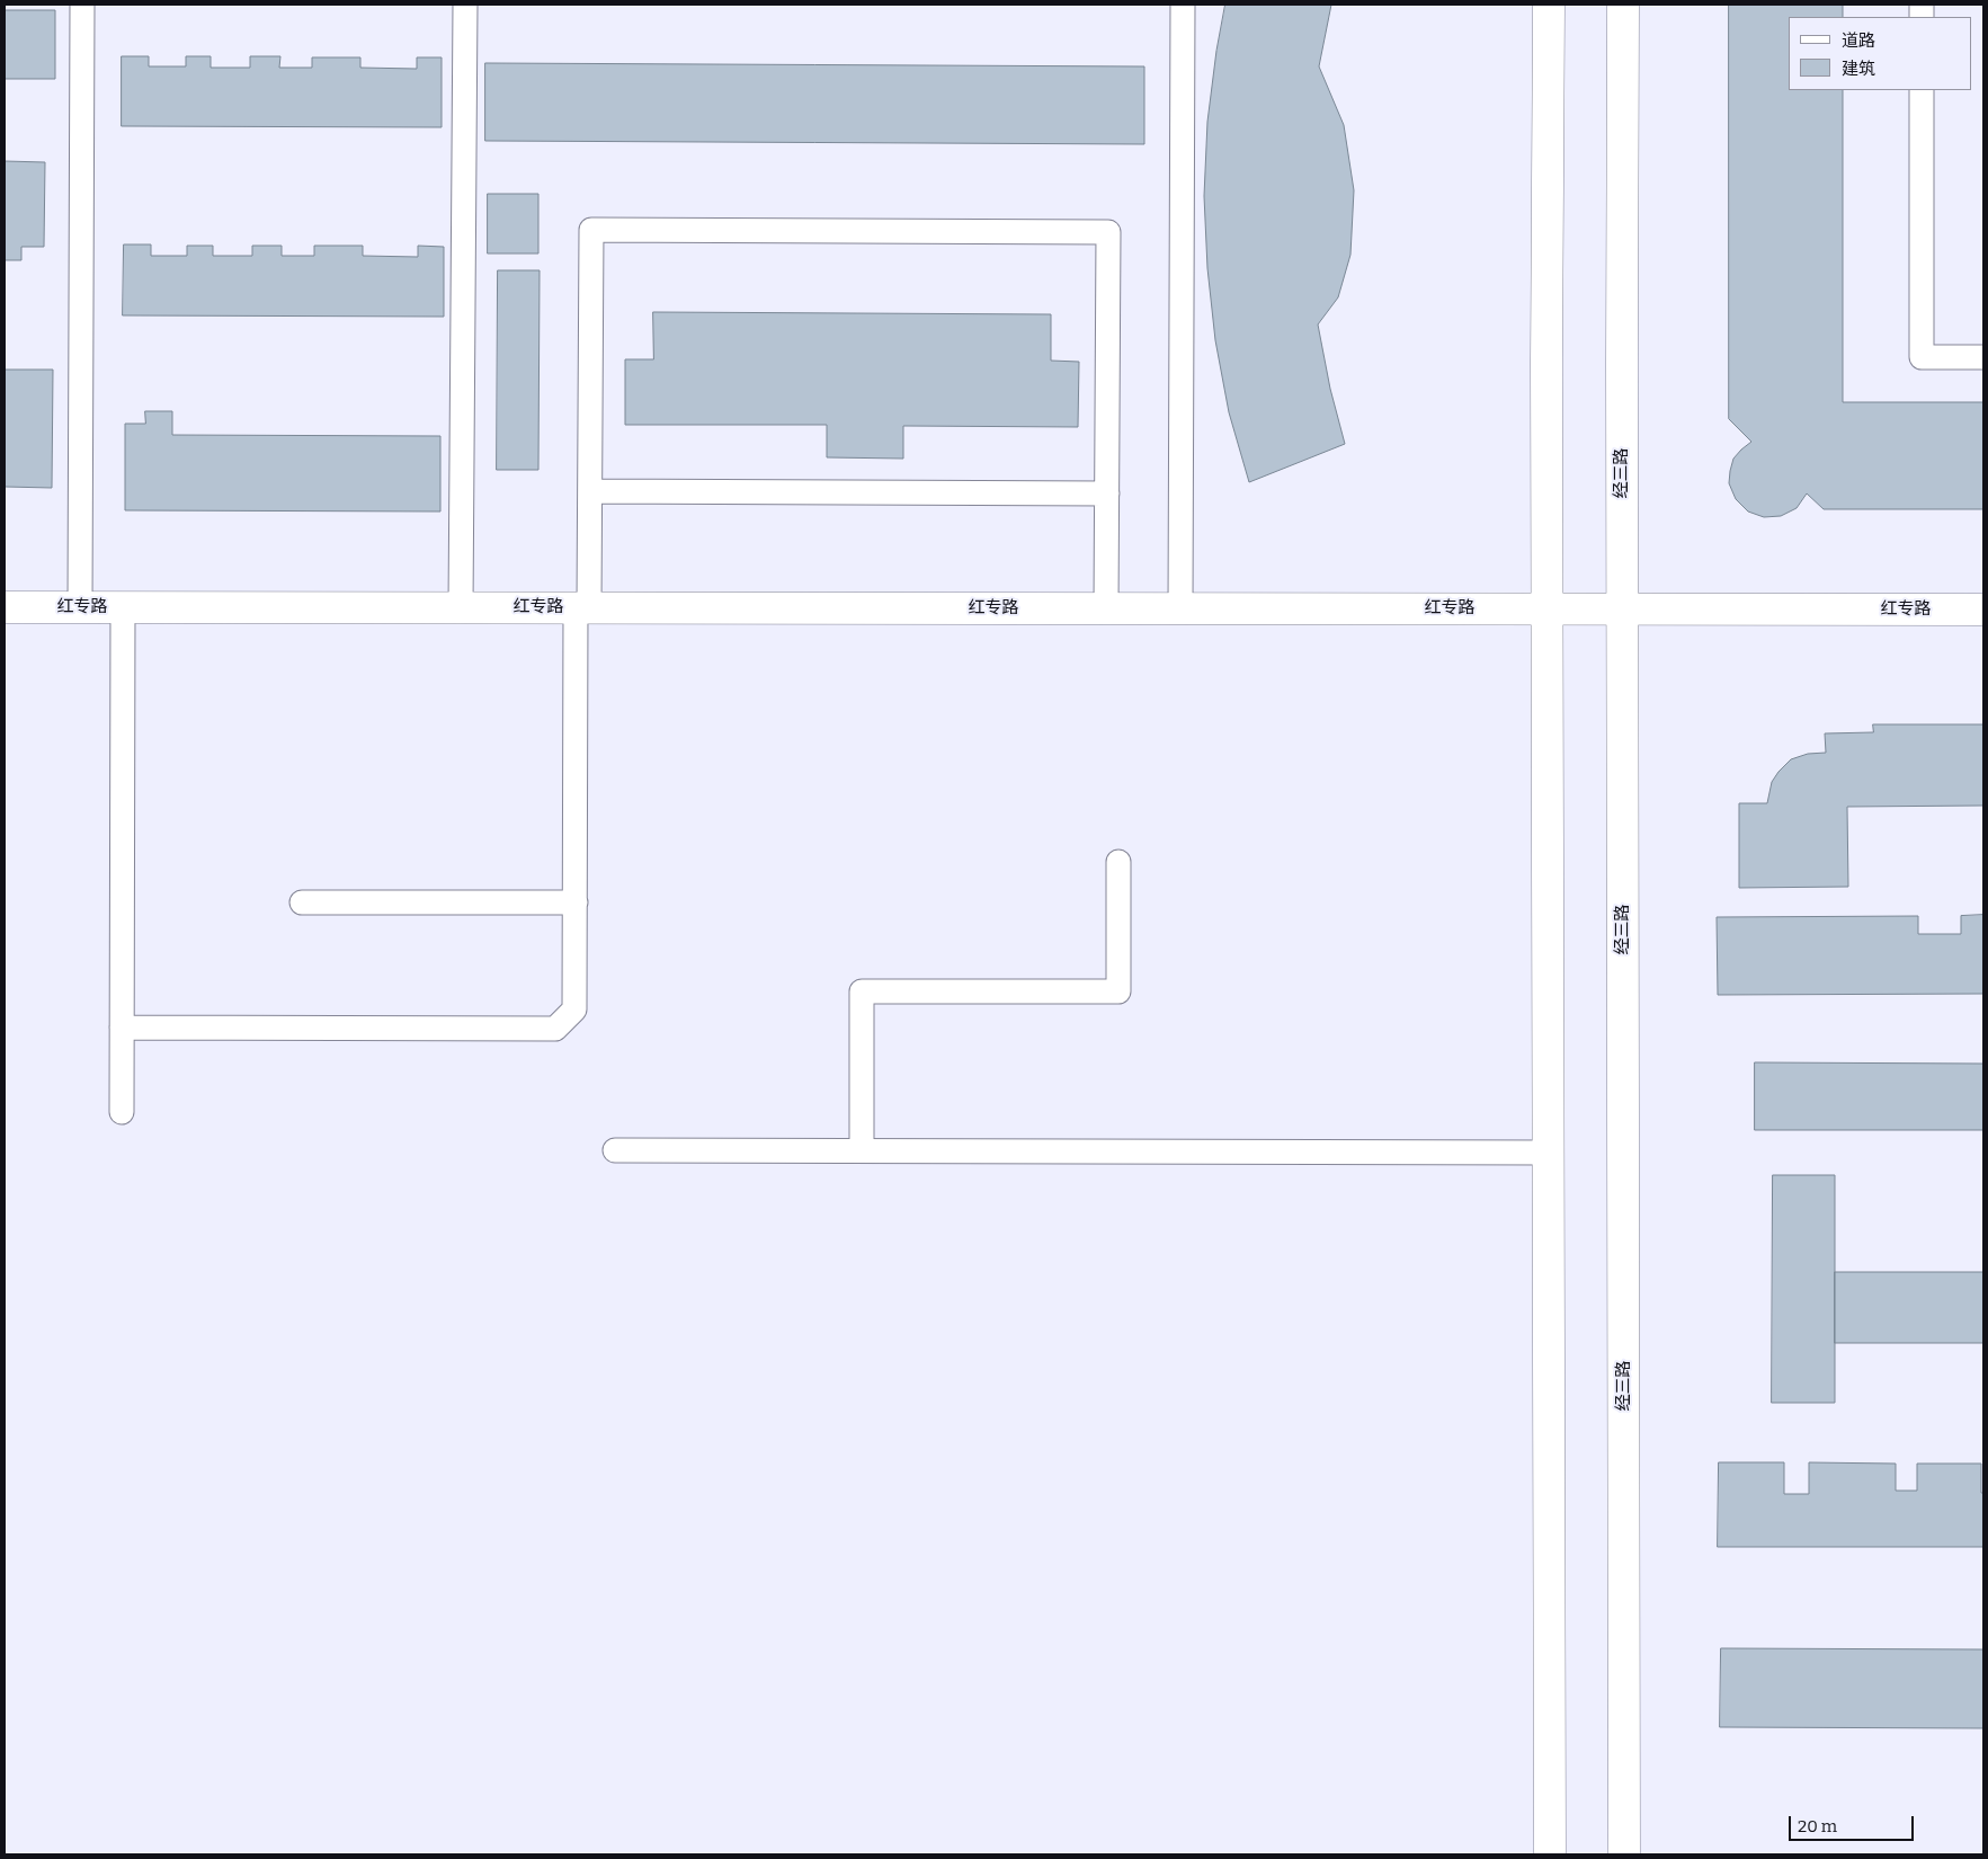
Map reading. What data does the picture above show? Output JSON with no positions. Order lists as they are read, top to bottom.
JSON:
{
  "streets": {
    "main road": ["经三路", "红专路"]
  },
  "crossings": [
    ["经三路", "红专路"]
  ],
  "legend": ["道路", "建筑"],
  "scale_bar": "20 m"
}
